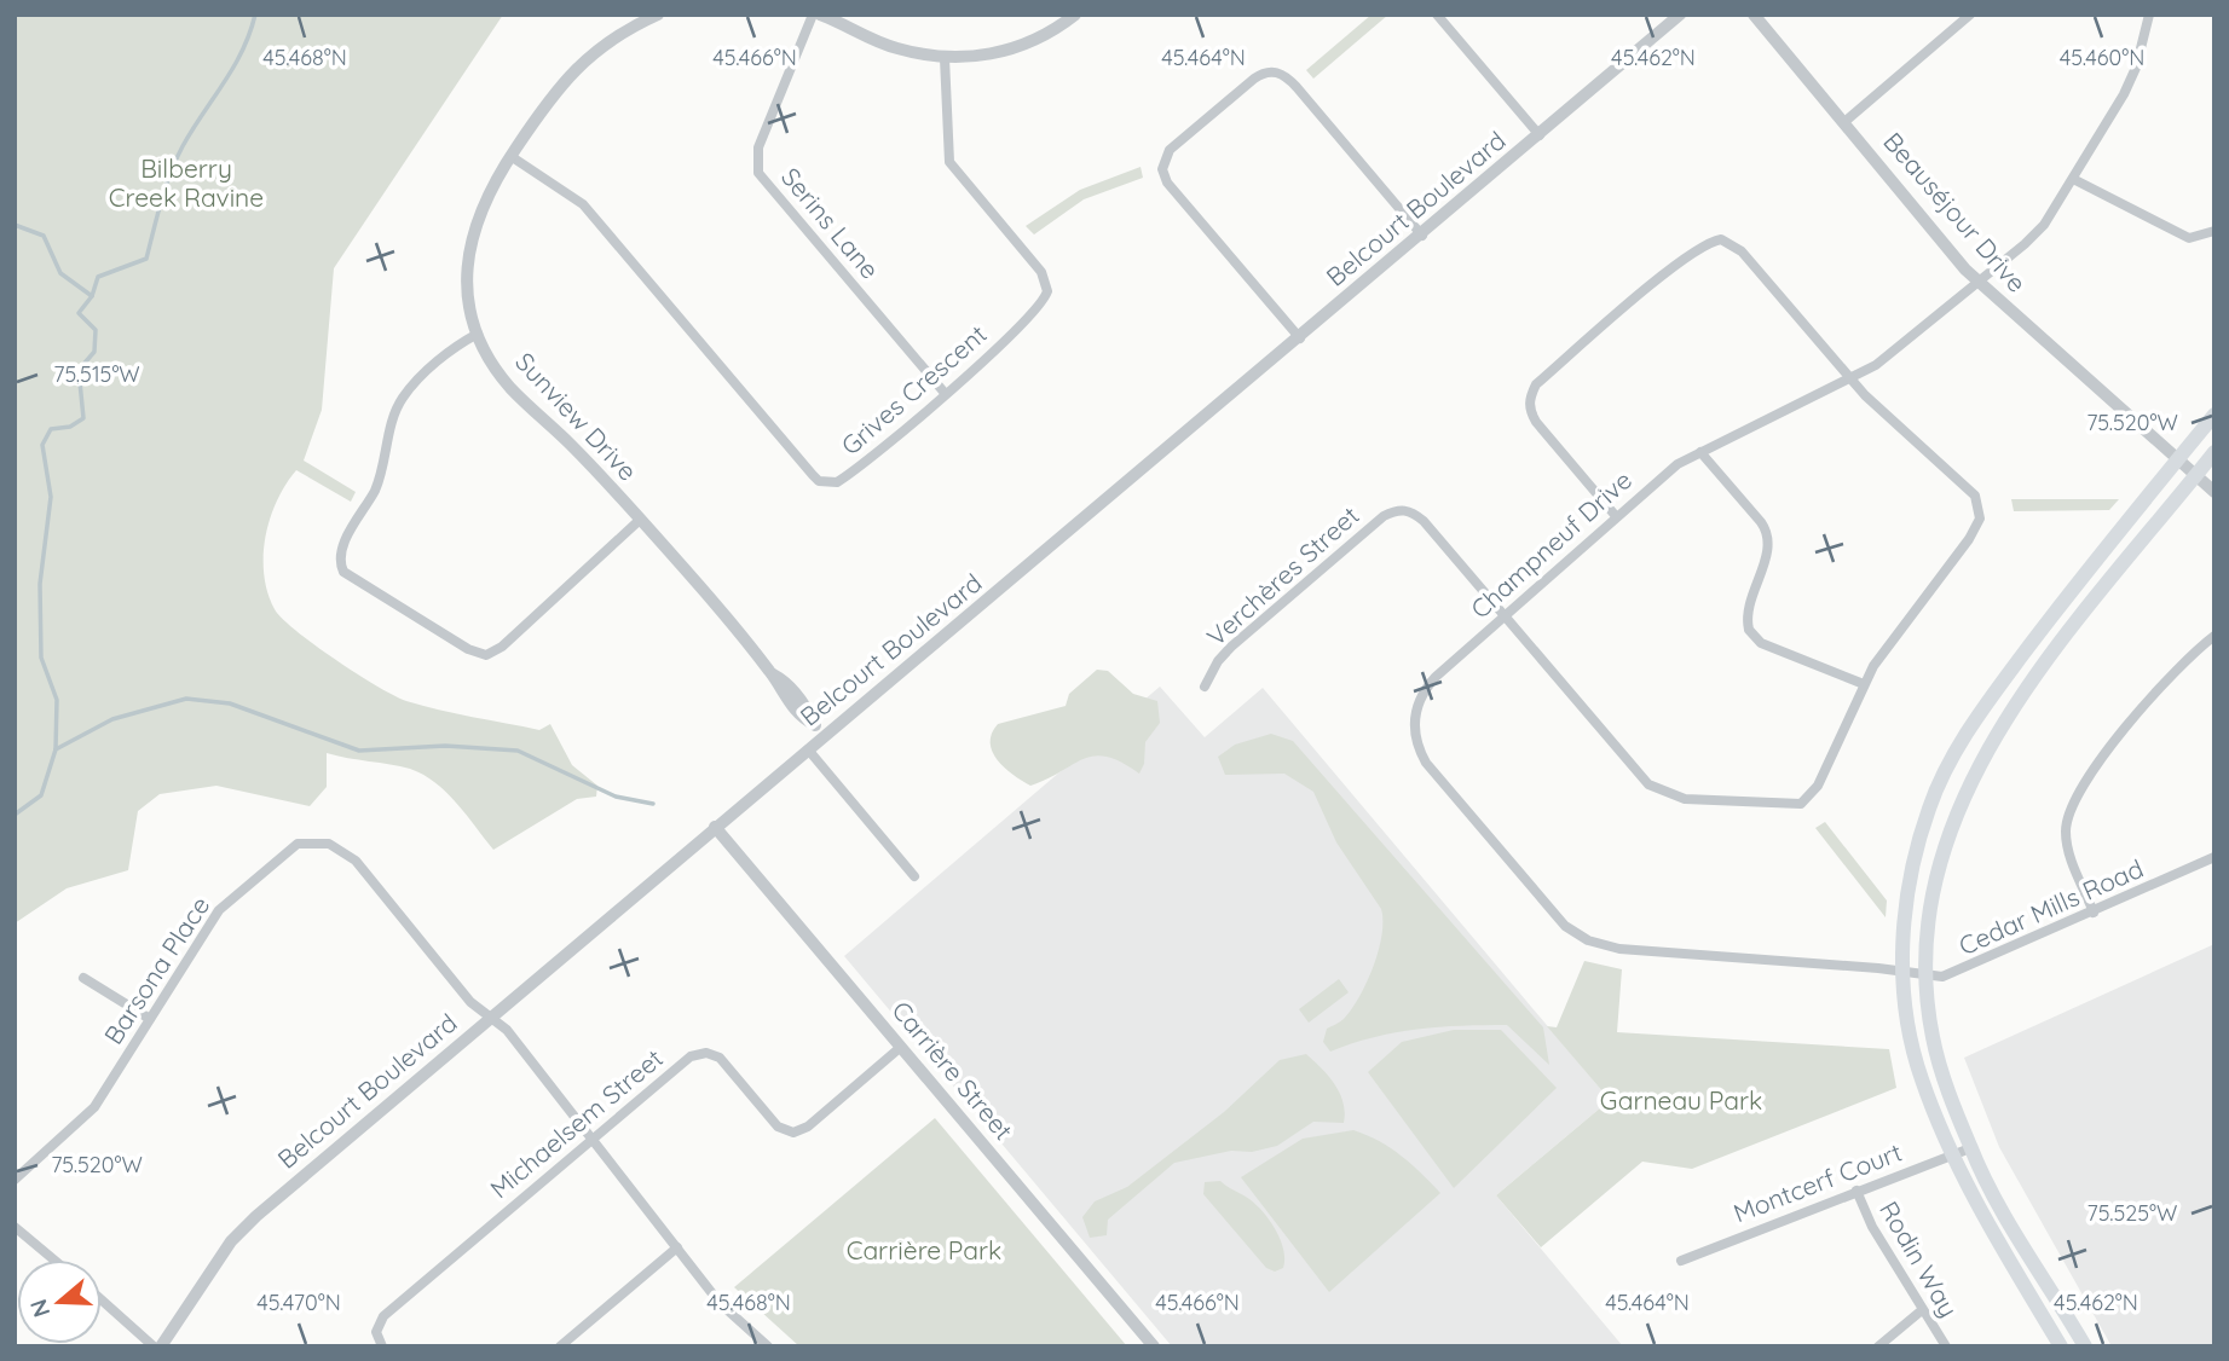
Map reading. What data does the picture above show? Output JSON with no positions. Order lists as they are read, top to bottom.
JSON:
{
  "streets": {
    "street": [
      "Belcourt Boulevard",
      "Beauséjour Drive",
      "Serins Lane",
      "Grives Crescent",
      "Sunview Drive",
      "Champneuf Drive",
      "Verchères Street",
      "Cedar Mills Road",
      "Barsona Place",
      "Carrière Street",
      "Michaelsem Street",
      "Montcerf Court",
      "Rodin Way"
    ]
  },
  "crossings": [
    ["Belcourt Boulevard", "Sunview Drive"],
    ["Belcourt Boulevard", "Barsona Place"],
    ["Belcourt Boulevard", "Carrière Street"],
    ["Beauséjour Drive", "Champneuf Drive"],
    ["Serins Lane", "Grives Crescent"],
    ["Grives Crescent", "Sunview Drive"],
    ["Champneuf Drive", "Verchères Street"],
    ["Champneuf Drive", "Cedar Mills Road"],
    ["Barsona Place", "Michaelsem Street"],
    ["Carrière Street", "Michaelsem Street"],
    ["Montcerf Court", "Rodin Way"]
  ],
  "parks": ["Bilberry Creek Ravine", "Garneau Park", "Carrière Park"],
  "north": "left",
  "coordinates": [
    "45.468°N",
    "45.466°N",
    "45.464°N",
    "45.462°N",
    "45.460°N",
    "75.515°W",
    "75.520°W",
    "75.525°W",
    "45.470°N"
  ]
}
